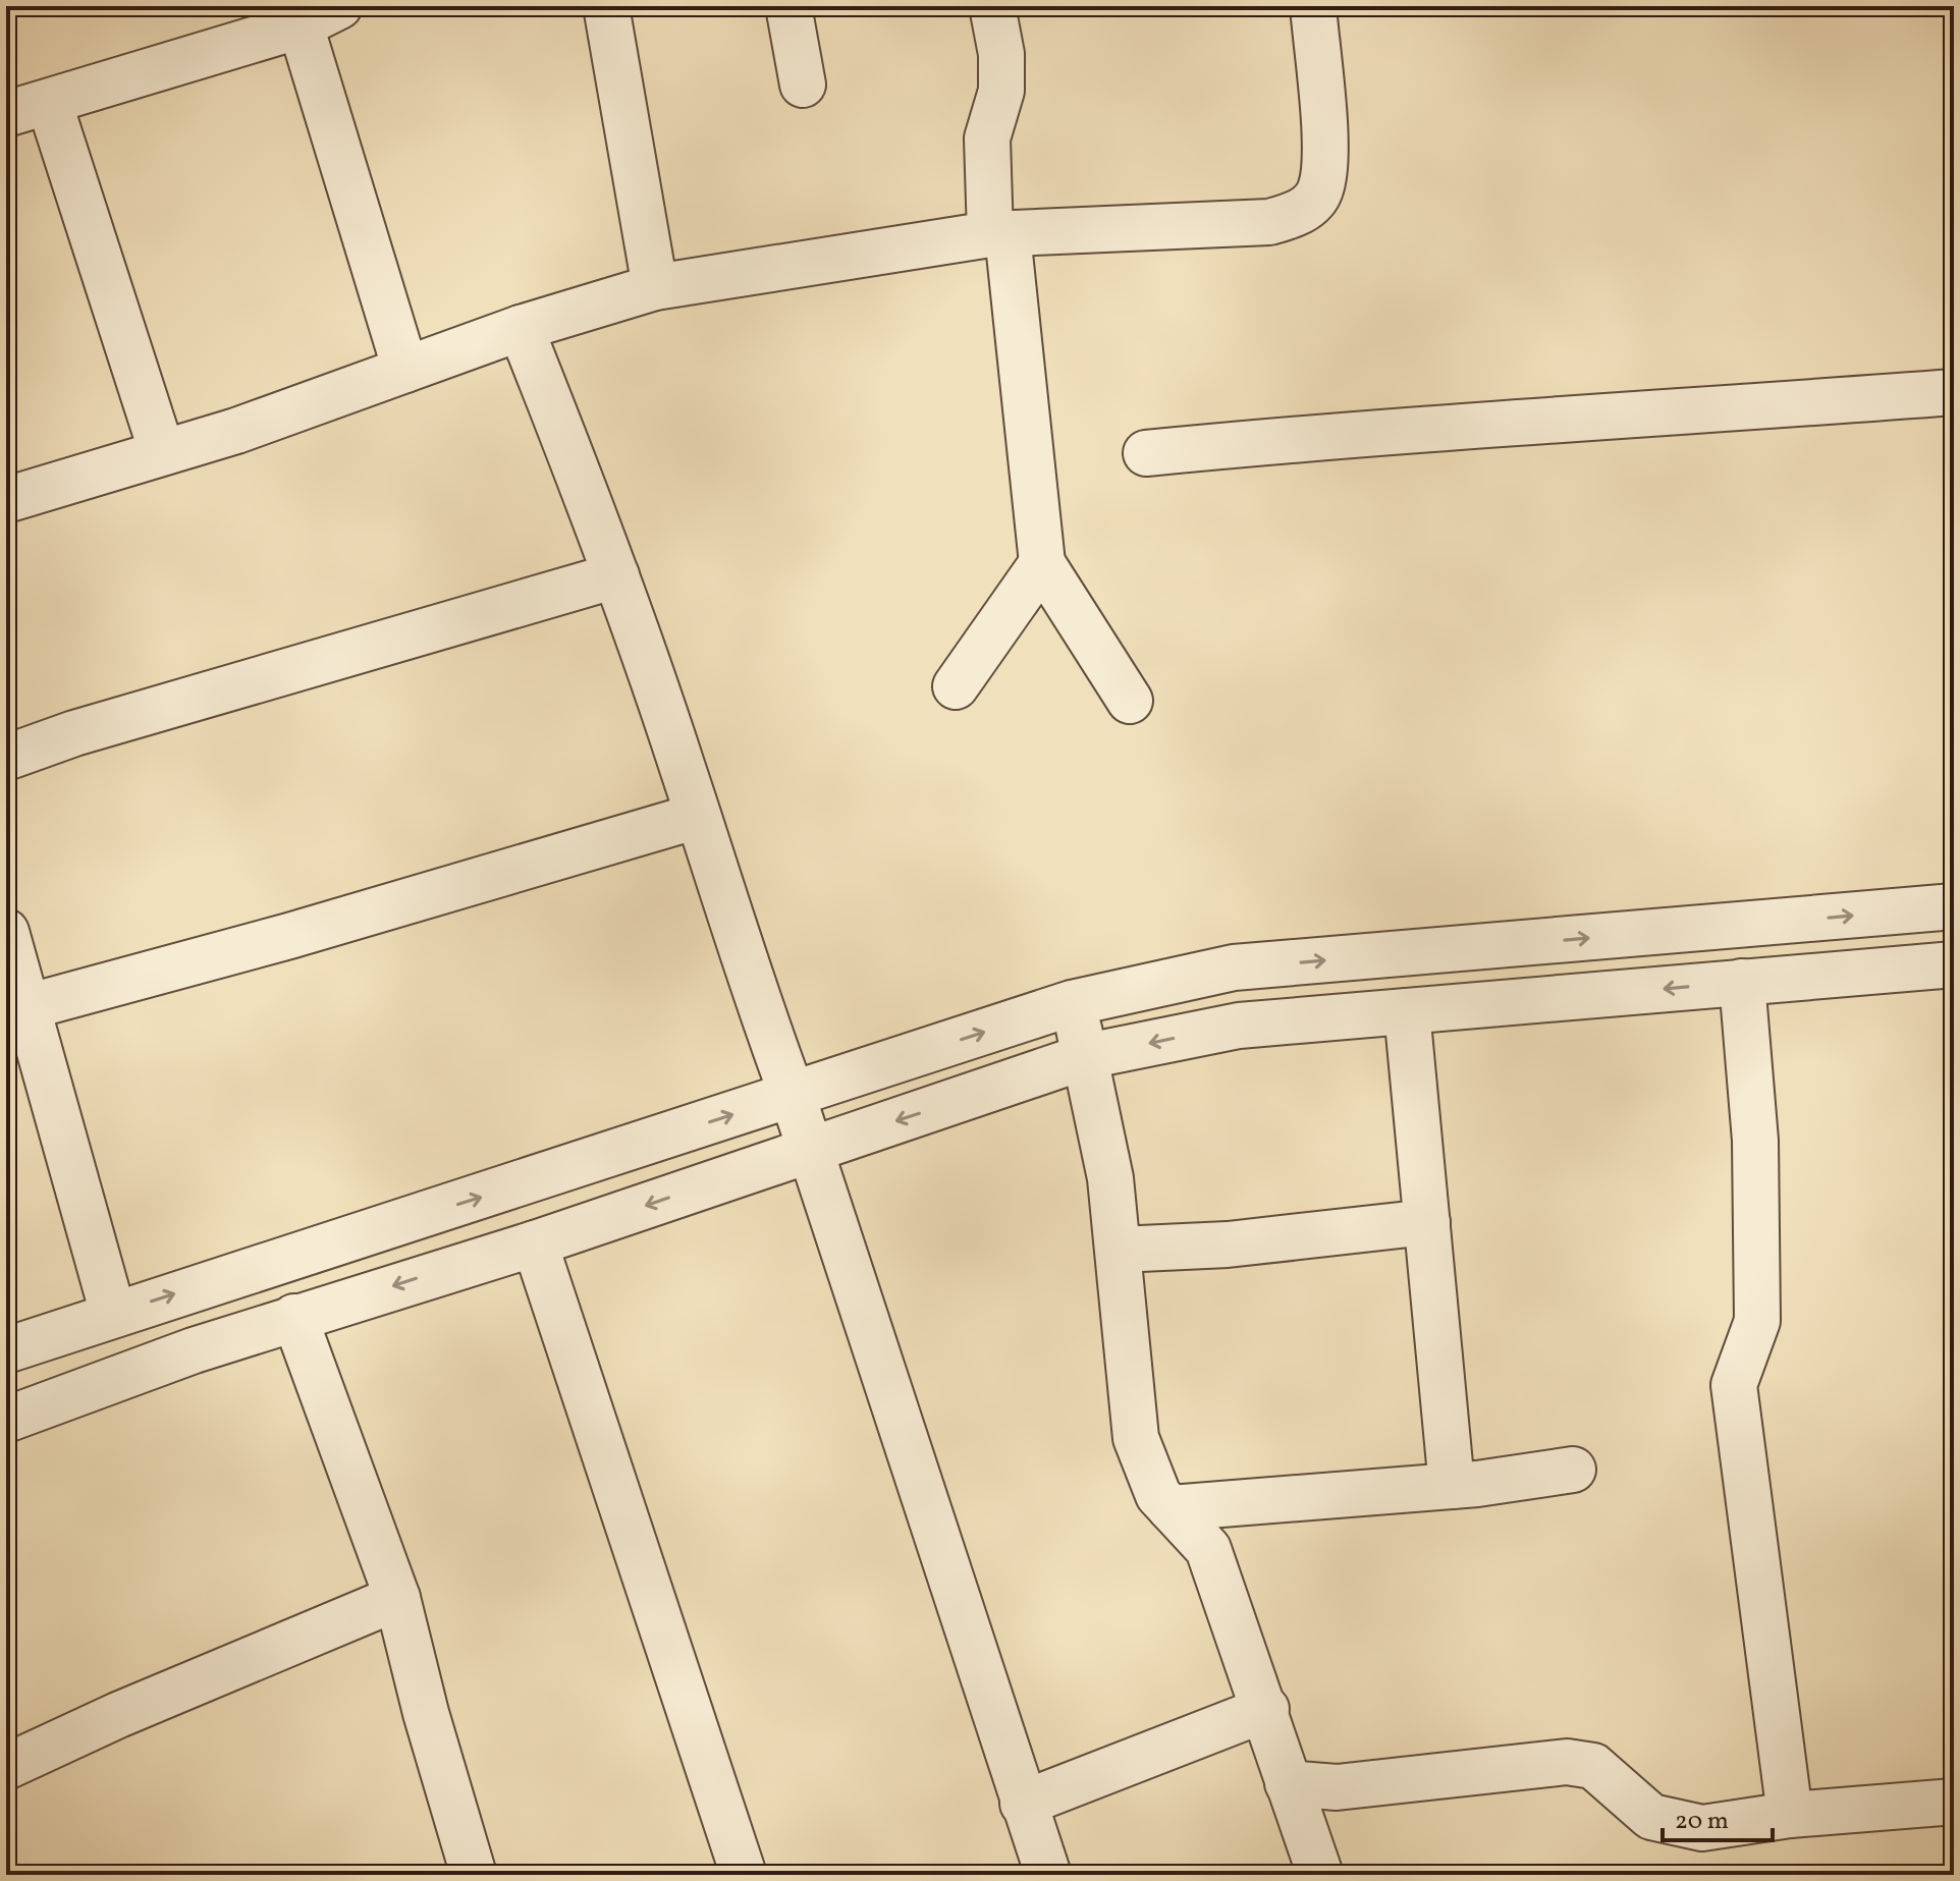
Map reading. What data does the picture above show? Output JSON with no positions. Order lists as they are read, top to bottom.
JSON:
{
  "scale_bar": "20 m"
}
